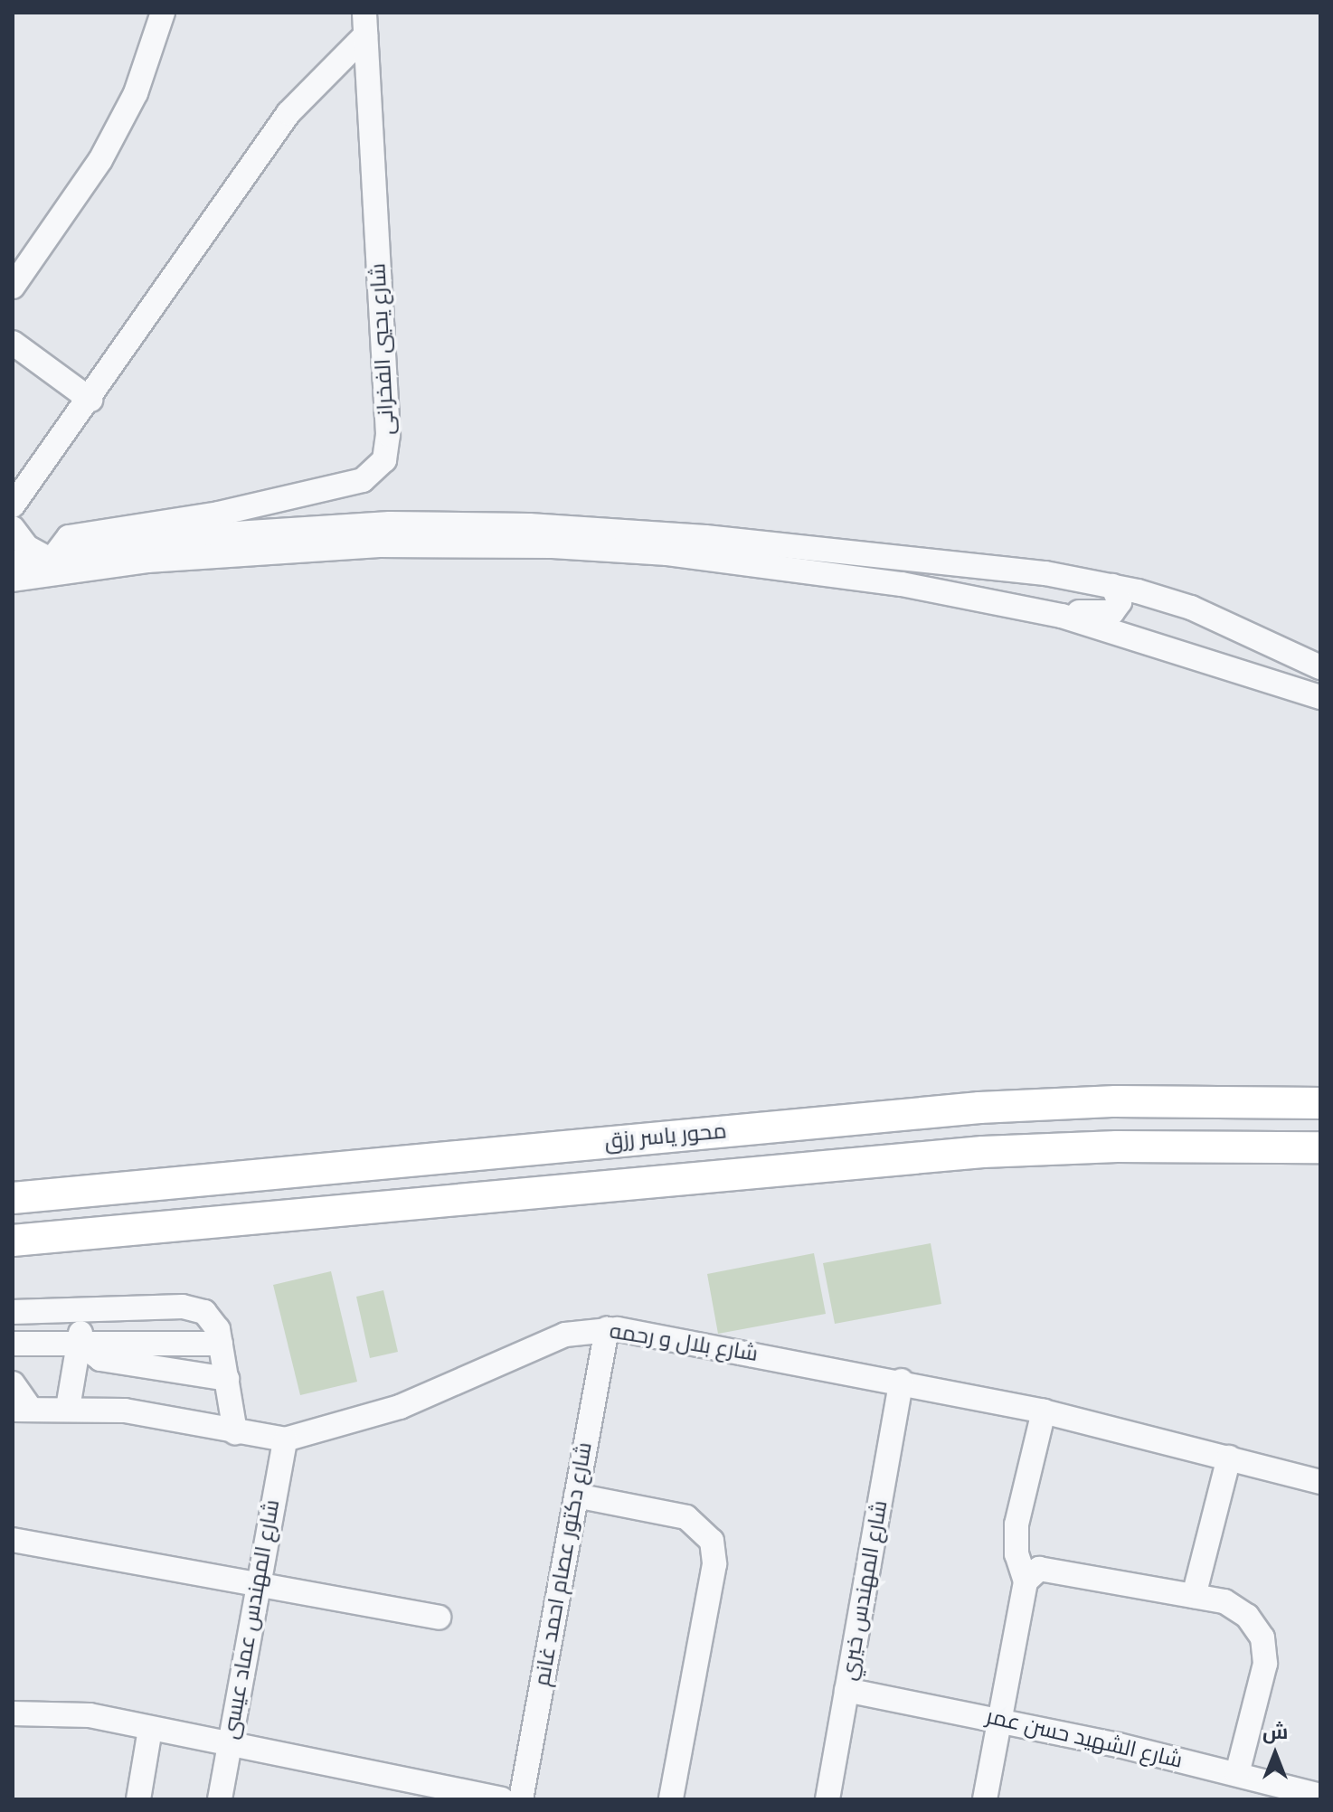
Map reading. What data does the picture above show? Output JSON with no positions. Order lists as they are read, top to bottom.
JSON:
{
  "streets": {
    "main road": ["محور ياسر رزق"],
    "street": [
      "شارع يحيي الفخرانى",
      "شارع بلال و رحمه",
      "شارع دكتور عصام احمد غانم",
      "شارع المهندس خيري",
      "شارع المهندس عماد عيسى",
      "شارع الشهيد حسن عمر"
    ]
  },
  "crossings": [
    ["شارع بلال و رحمه", "شارع دكتور عصام احمد غانم"],
    ["شارع بلال و رحمه", "شارع المهندس خيري"],
    ["شارع بلال و رحمه", "شارع المهندس عماد عيسى"],
    ["شارع المهندس خيري", "شارع الشهيد حسن عمر"]
  ],
  "north": "top"
}
